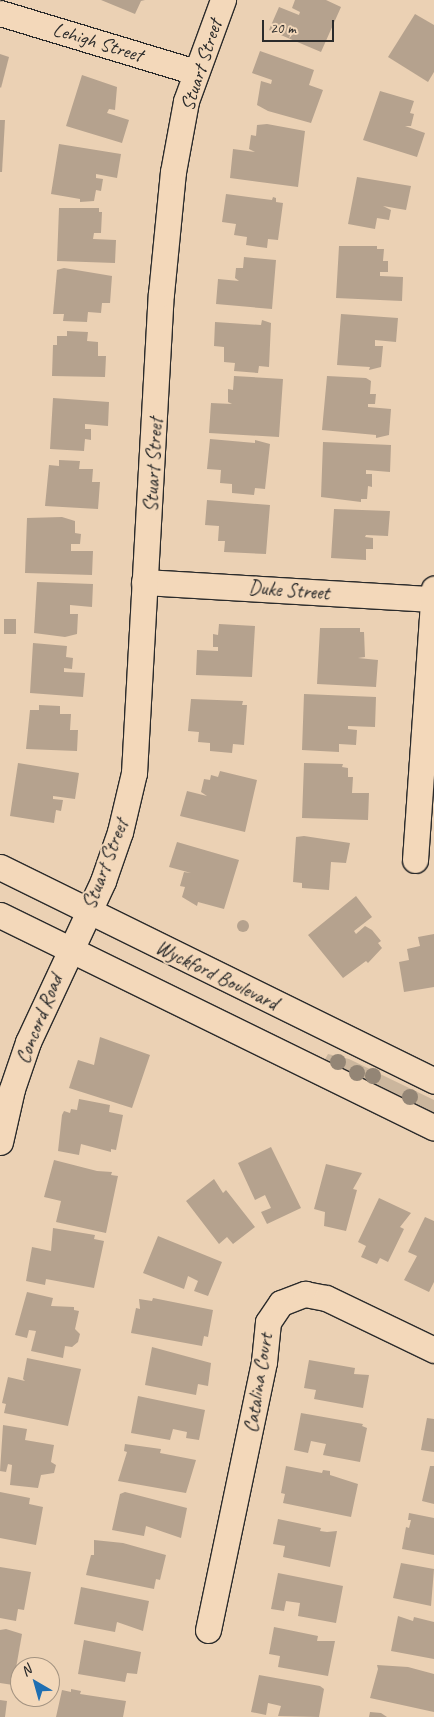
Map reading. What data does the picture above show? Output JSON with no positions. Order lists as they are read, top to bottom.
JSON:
{
  "streets": {
    "street": [
      "Lehigh Street",
      "Stuart Street",
      "Duke Street",
      "Wyckford Boulevard",
      "Concord Road",
      "Catalina Court"
    ]
  },
  "crossings": [
    ["Lehigh Street", "Stuart Street"],
    ["Stuart Street", "Duke Street"],
    ["Stuart Street", "Wyckford Boulevard"],
    ["Stuart Street", "Concord Road"],
    ["Wyckford Boulevard", "Concord Road"]
  ],
  "scale_bar": "20 m",
  "north": "top left"
}
